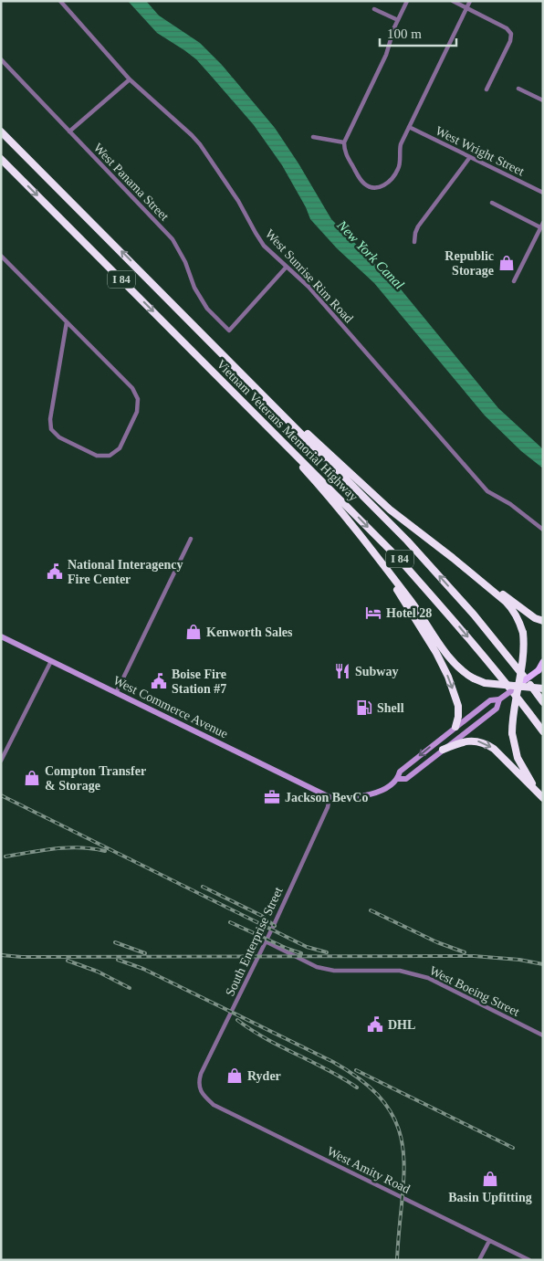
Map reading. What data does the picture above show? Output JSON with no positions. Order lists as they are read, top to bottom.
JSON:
{
  "streets": {
    "highway": ["I 84", "Vietnam Veterans Memorial Highway"],
    "street": [
      "West Wright Street",
      "West Panama Street",
      "West Sunrise Rim Road",
      "West Commerce Avenue",
      "South Enterprise Street",
      "West Boeing Street",
      "West Amity Road"
    ]
  },
  "crossings": [
    ["West Panama Street", "West Sunrise Rim Road"],
    ["West Commerce Avenue", "South Enterprise Street"],
    ["South Enterprise Street", "West Boeing Street"],
    ["South Enterprise Street", "West Amity Road"]
  ],
  "water": ["New York Canal"],
  "places": {
    "shop": [
      "Republic Storage",
      "Kenworth Sales",
      "Compton Transfer & Storage",
      "Ryder",
      "Basin Upfitting"
    ],
    "public building": ["National Interagency Fire Center", "Boise Fire Station #7", "DHL"],
    "hotel": ["Hotel 28"],
    "restaurant": ["Subway"],
    "fuel station": ["Shell"],
    "office": ["Jackson BevCo"]
  },
  "scale_bar": "100 m"
}
